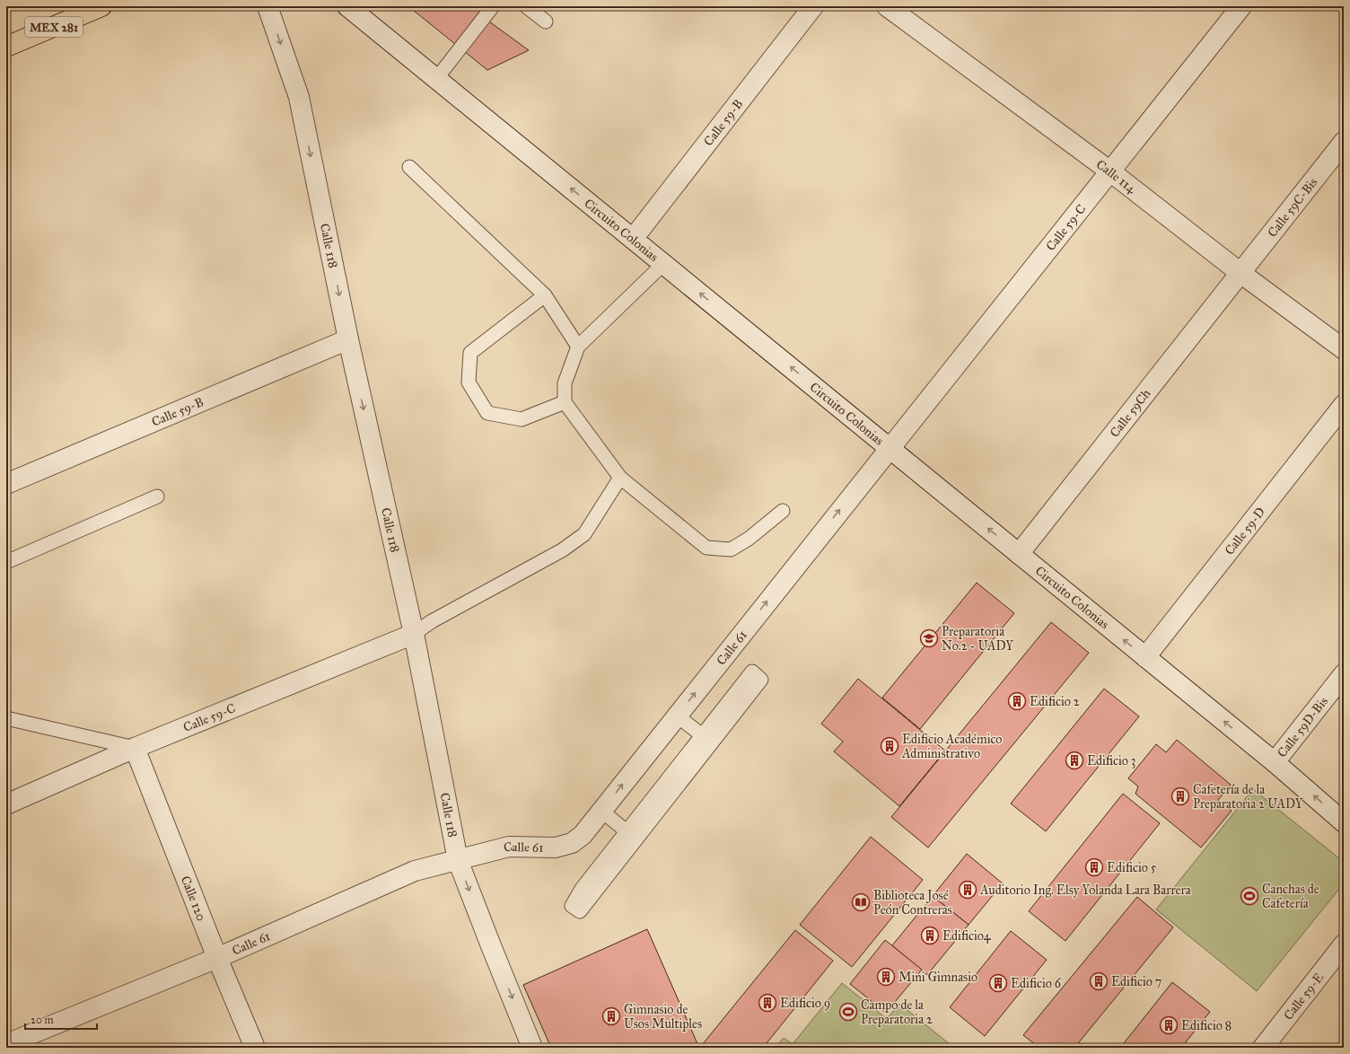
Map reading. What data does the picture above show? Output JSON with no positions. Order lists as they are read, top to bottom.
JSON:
{
  "streets": {
    "main road": ["MEX 281"],
    "street": [
      "Calle 59-B",
      "Calle 114",
      "Calle 59C-Bis",
      "Calle 59-C",
      "Circuito Colonias",
      "Calle 118",
      "Calle 59Ch",
      "Calle 59-D",
      "Calle 61",
      "Calle 59D-Bis",
      "Calle 120",
      "Calle 59-E"
    ]
  },
  "crossings": [
    ["Calle 59-B", "Circuito Colonias"],
    ["Calle 59-B", "Calle 118"],
    ["Calle 114", "Calle 59C-Bis"],
    ["Calle 114", "Calle 59-C"],
    ["Calle 114", "Calle 59Ch"],
    ["Calle 59C-Bis", "Calle 59Ch"],
    ["Calle 59-C", "Circuito Colonias"],
    ["Calle 59-C", "Calle 118"],
    ["Calle 59-C", "Calle 61"],
    ["Calle 59-C", "Calle 120"],
    ["Circuito Colonias", "Calle 59Ch"],
    ["Circuito Colonias", "Calle 59-D"],
    ["Circuito Colonias", "Calle 61"],
    ["Circuito Colonias", "Calle 59D-Bis"],
    ["Calle 118", "Calle 61"],
    ["Calle 61", "Calle 120"]
  ],
  "one_way": ["Circuito Colonias", "Calle 118", "Calle 61"],
  "places": {
    "school or university": ["Preparatoria No.2 - UADY"],
    "building": [
      "Edificio 2",
      "Edificio Académico Administrativo",
      "Edificio 3",
      "Cafetería de la Preparatoria 2 UADY",
      "Edificio 5",
      "Auditorio Ing. Elsy Yolanda Lara Barrera",
      "Edificio4",
      "Mini Gimnasio",
      "Edificio 7",
      "Edificio 6",
      "Edificio 9",
      "Gimnasio de Usos Multiples",
      "Edificio 8"
    ],
    "sports": ["Canchas de Cafetería", "Campo de la Preparatoria 2"],
    "library": ["Biblioteca José Peón Contreras"]
  },
  "scale_bar": "20 m"
}
